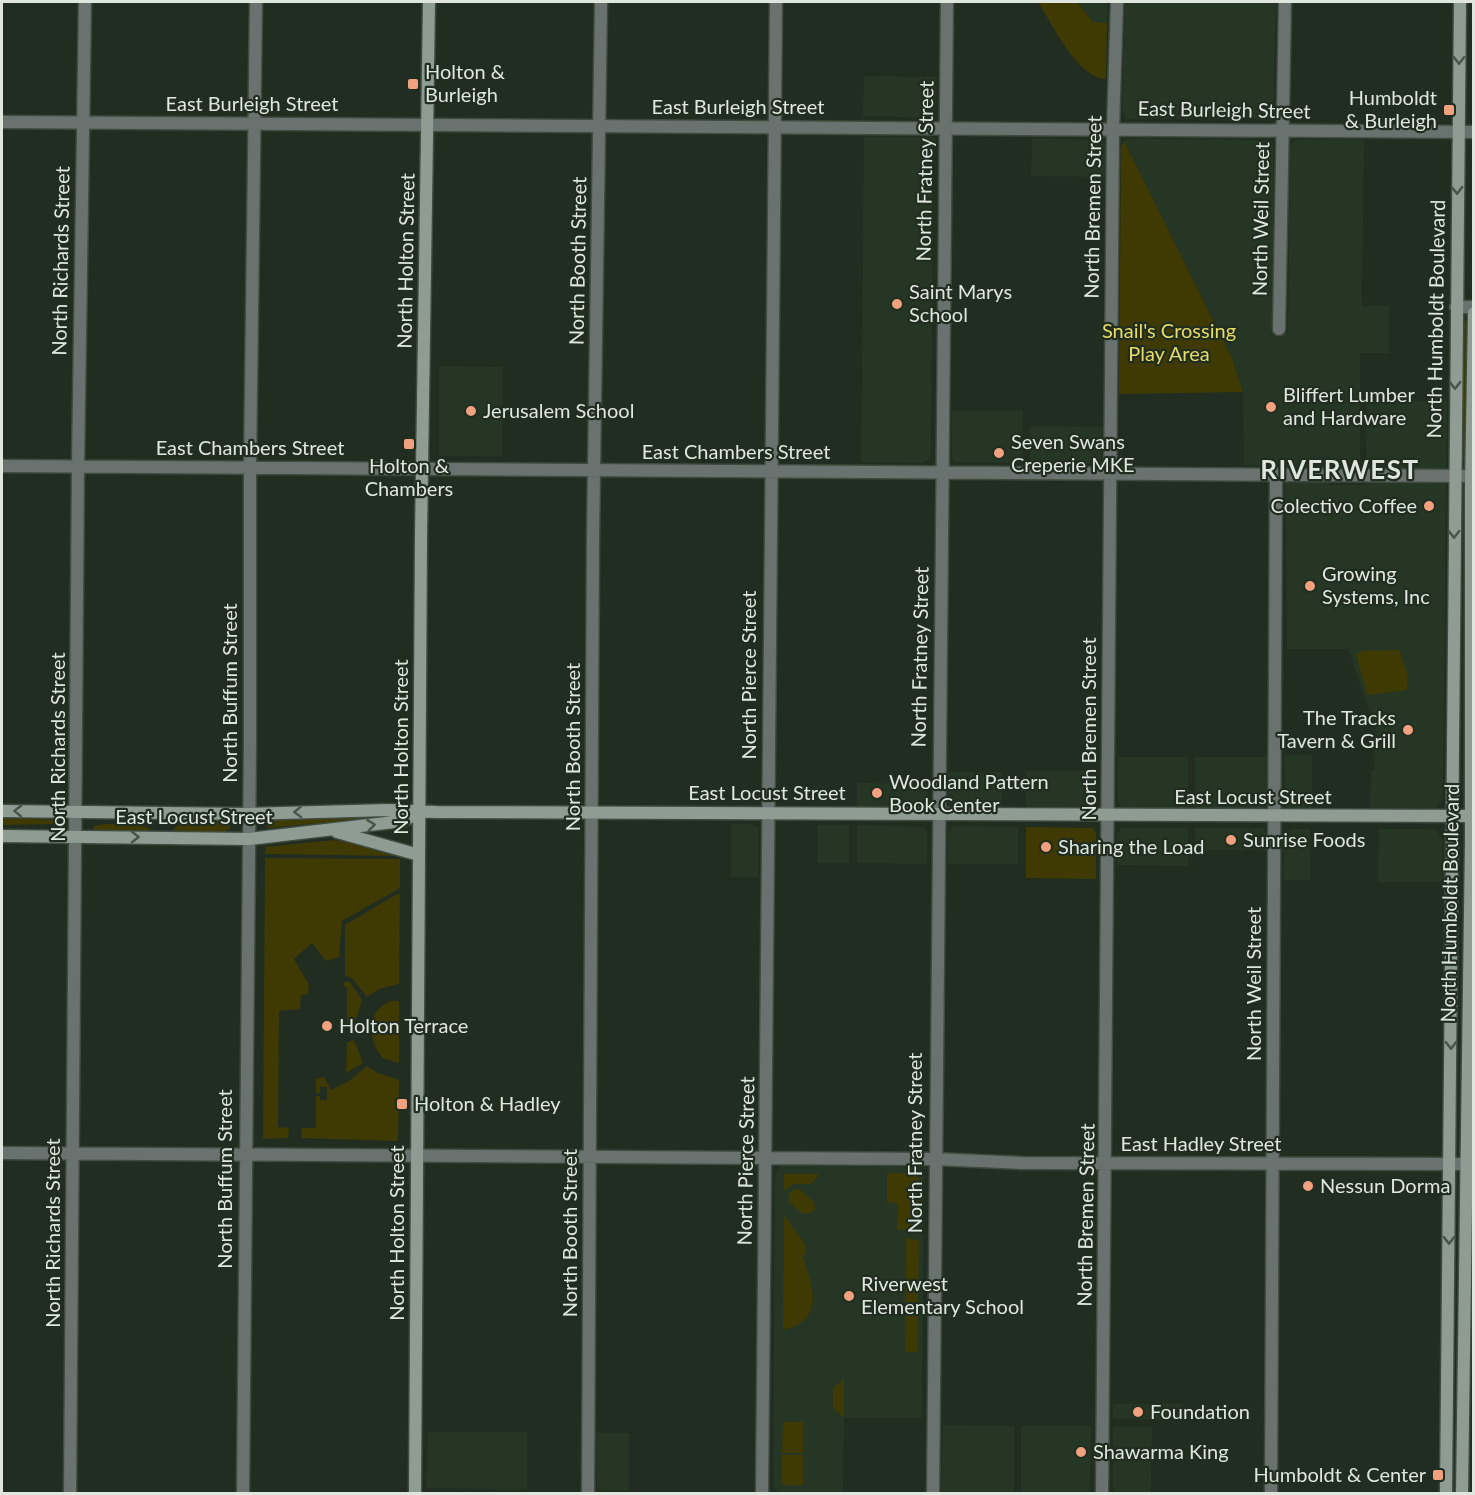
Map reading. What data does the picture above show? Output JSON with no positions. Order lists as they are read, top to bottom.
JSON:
{
  "streets": {
    "main road": ["North Holton Street", "North Humboldt Boulevard", "East Locust Street"],
    "street": [
      "East Burleigh Street",
      "North Fratney Street",
      "North Bremen Street",
      "North Weil Street",
      "North Richards Street",
      "North Booth Street",
      "East Chambers Street",
      "North Pierce Street",
      "North Buffum Street",
      "East Hadley Street"
    ]
  },
  "crossings": [
    ["East Burleigh Street", "North Fratney Street"],
    ["East Burleigh Street", "North Bremen Street"],
    ["East Burleigh Street", "North Weil Street"],
    ["East Burleigh Street", "North Richards Street"],
    ["East Burleigh Street", "North Holton Street"],
    ["East Burleigh Street", "North Booth Street"],
    ["East Burleigh Street", "North Humboldt Boulevard"],
    ["East Burleigh Street", "North Pierce Street"],
    ["East Burleigh Street", "North Buffum Street"],
    ["North Fratney Street", "East Chambers Street"],
    ["North Fratney Street", "East Locust Street"],
    ["North Fratney Street", "East Hadley Street"],
    ["North Bremen Street", "East Chambers Street"],
    ["North Bremen Street", "East Locust Street"],
    ["North Bremen Street", "East Hadley Street"],
    ["North Weil Street", "East Chambers Street"],
    ["North Weil Street", "East Locust Street"],
    ["North Weil Street", "East Hadley Street"],
    ["North Richards Street", "East Chambers Street"],
    ["North Richards Street", "East Locust Street"],
    ["North Richards Street", "East Hadley Street"],
    ["North Holton Street", "East Chambers Street"],
    ["North Holton Street", "East Locust Street"],
    ["North Holton Street", "East Hadley Street"],
    ["North Booth Street", "East Chambers Street"],
    ["North Booth Street", "East Locust Street"],
    ["North Booth Street", "East Hadley Street"],
    ["North Humboldt Boulevard", "East Chambers Street"],
    ["North Humboldt Boulevard", "East Locust Street"],
    ["North Humboldt Boulevard", "East Hadley Street"],
    ["East Chambers Street", "North Pierce Street"],
    ["East Chambers Street", "North Buffum Street"],
    ["North Pierce Street", "East Locust Street"],
    ["North Pierce Street", "East Hadley Street"],
    ["North Buffum Street", "East Locust Street"],
    ["North Buffum Street", "East Hadley Street"]
  ],
  "districts": ["RIVERWEST"],
  "parks": ["Snail's Crossing Play Area"],
  "places": {
    "transit": [
      "Holton & Burleigh",
      "Humboldt & Burleigh",
      "Holton & Chambers",
      "Holton & Hadley",
      "Humboldt & Center"
    ],
    "other": [
      "Saint Marys School",
      "Bliffert Lumber and Hardware",
      "Jerusalem School",
      "Seven Swans Creperie MKE",
      "Colectivo Coffee",
      "Growing Systems, Inc",
      "The Tracks Tavern & Grill",
      "Woodland Pattern Book Center",
      "Sunrise Foods",
      "Sharing the Load",
      "Holton Terrace",
      "Nessun Dorma",
      "Riverwest Elementary School",
      "Foundation",
      "Shawarma King"
    ]
  }
}
